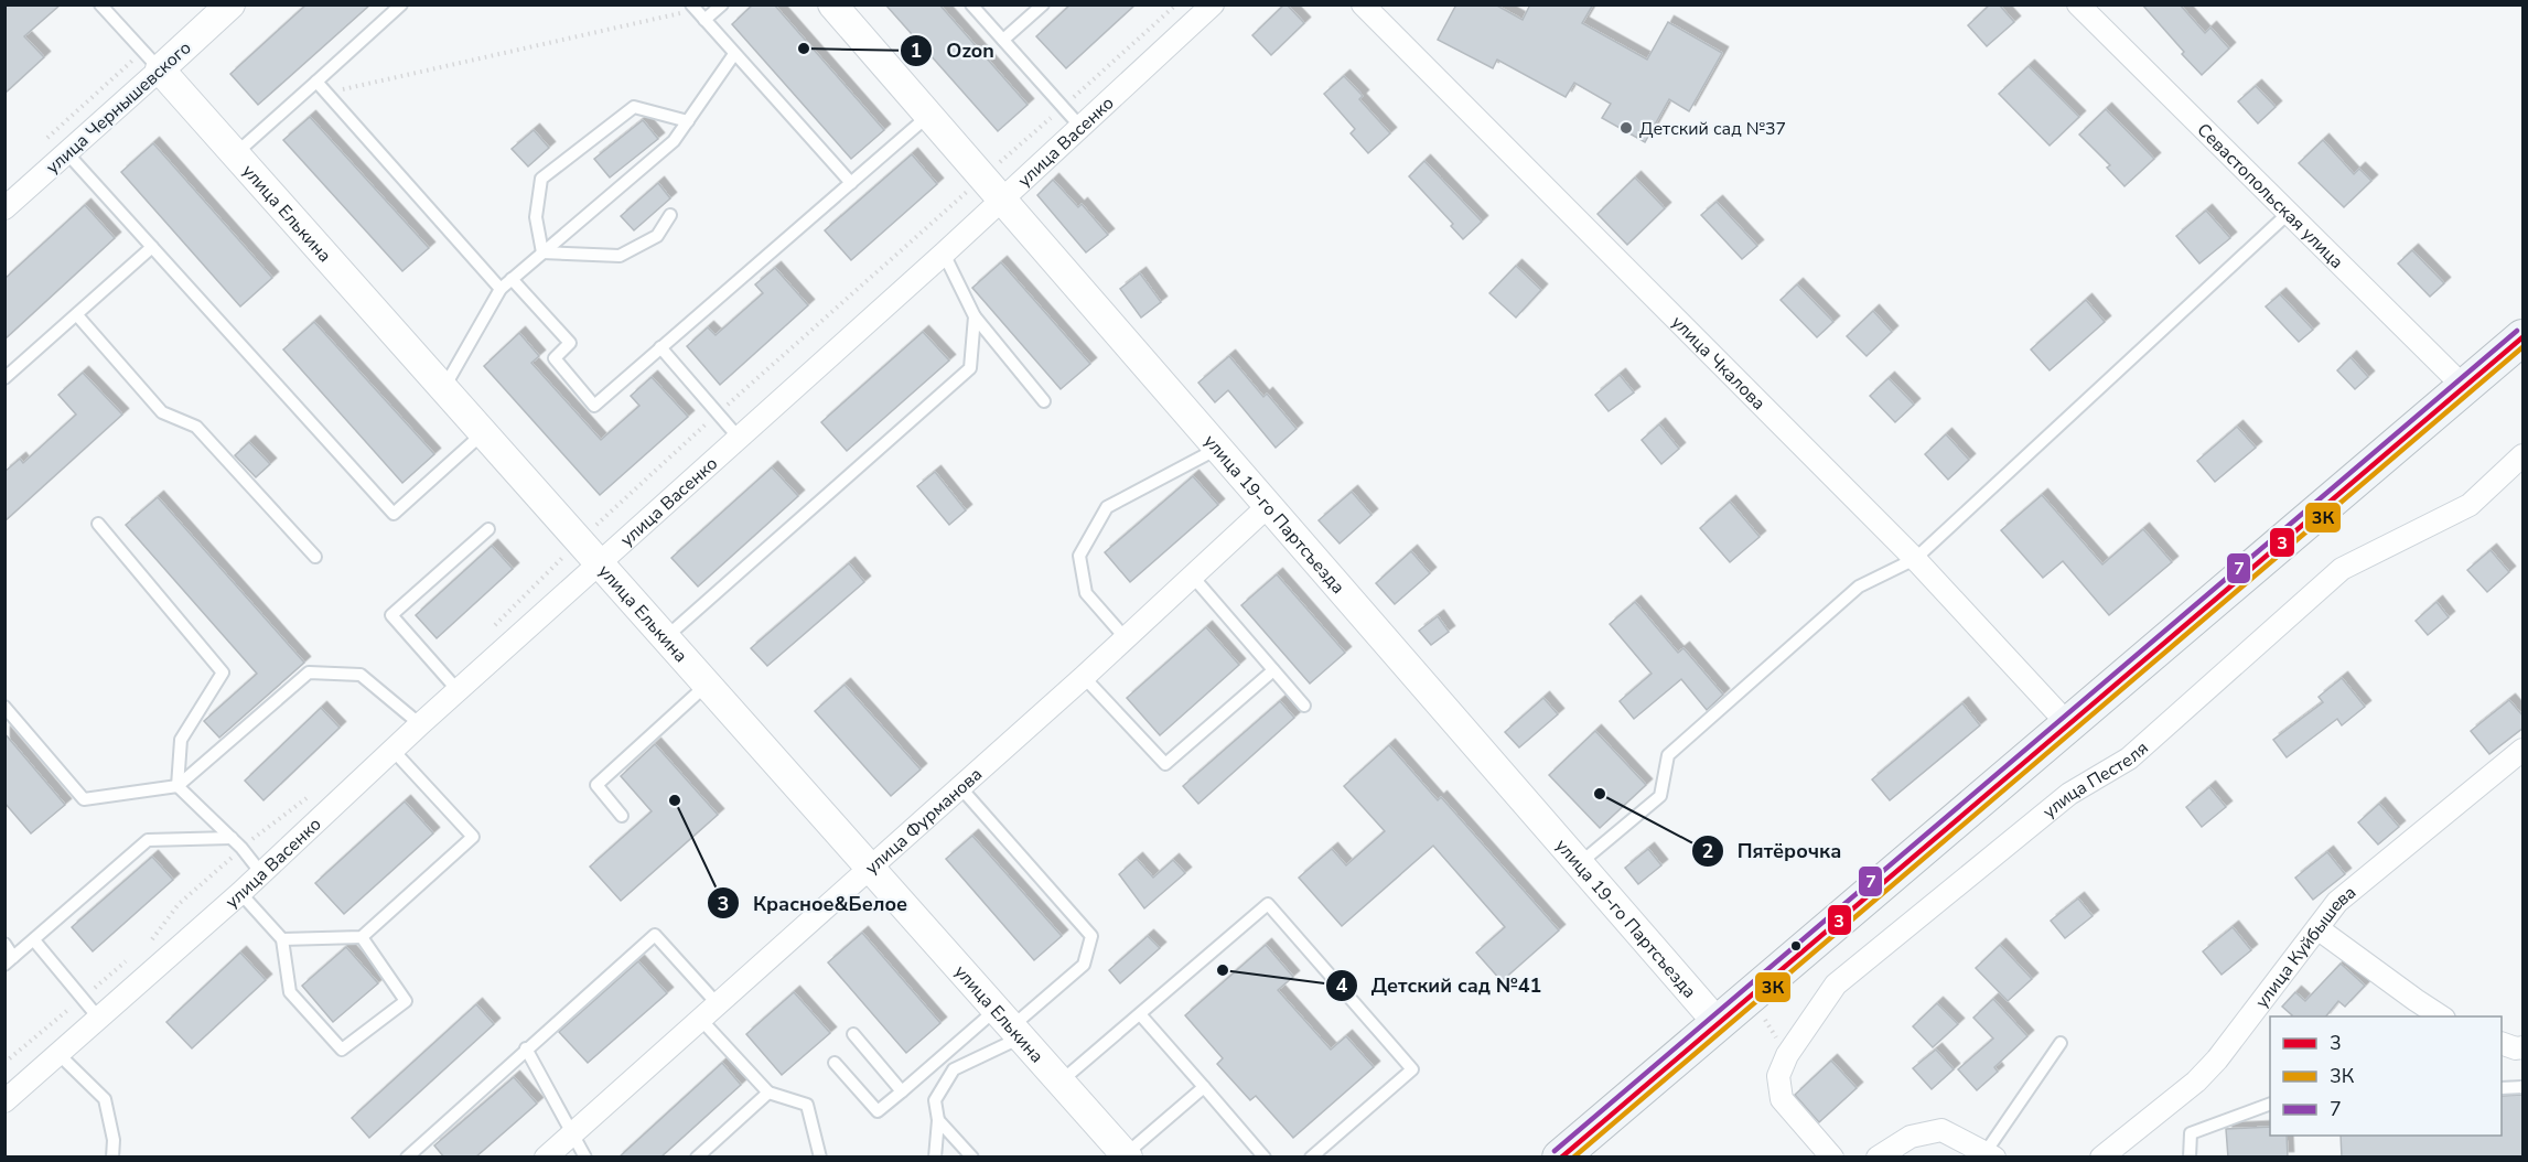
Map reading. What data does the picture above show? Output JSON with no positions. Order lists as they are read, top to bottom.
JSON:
{
  "streets": {
    "street": [
      "улица Чернышевского",
      "улица Васенко",
      "Севастопольская улица",
      "улица Елькина",
      "улица Чкалова",
      "улица 19-го Партсъезда",
      "улица Пестеля",
      "улица Фурманова",
      "улица Куйбышева"
    ]
  },
  "crossings": [
    ["улица Чернышевского", "улица Елькина"],
    ["улица Васенко", "улица Елькина"],
    ["улица Васенко", "улица 19-го Партсъезда"],
    ["улица Елькина", "улица Фурманова"],
    ["улица 19-го Партсъезда", "улица Фурманова"]
  ],
  "places": [
    "Ozon",
    "Детский сад №37",
    "Пятёрочка",
    "Красное&Белое",
    "Детский сад №41"
  ],
  "lines": ["transit line 7", "transit line 3", "transit line 3К"],
  "legend": ["3", "3К", "7"]
}
